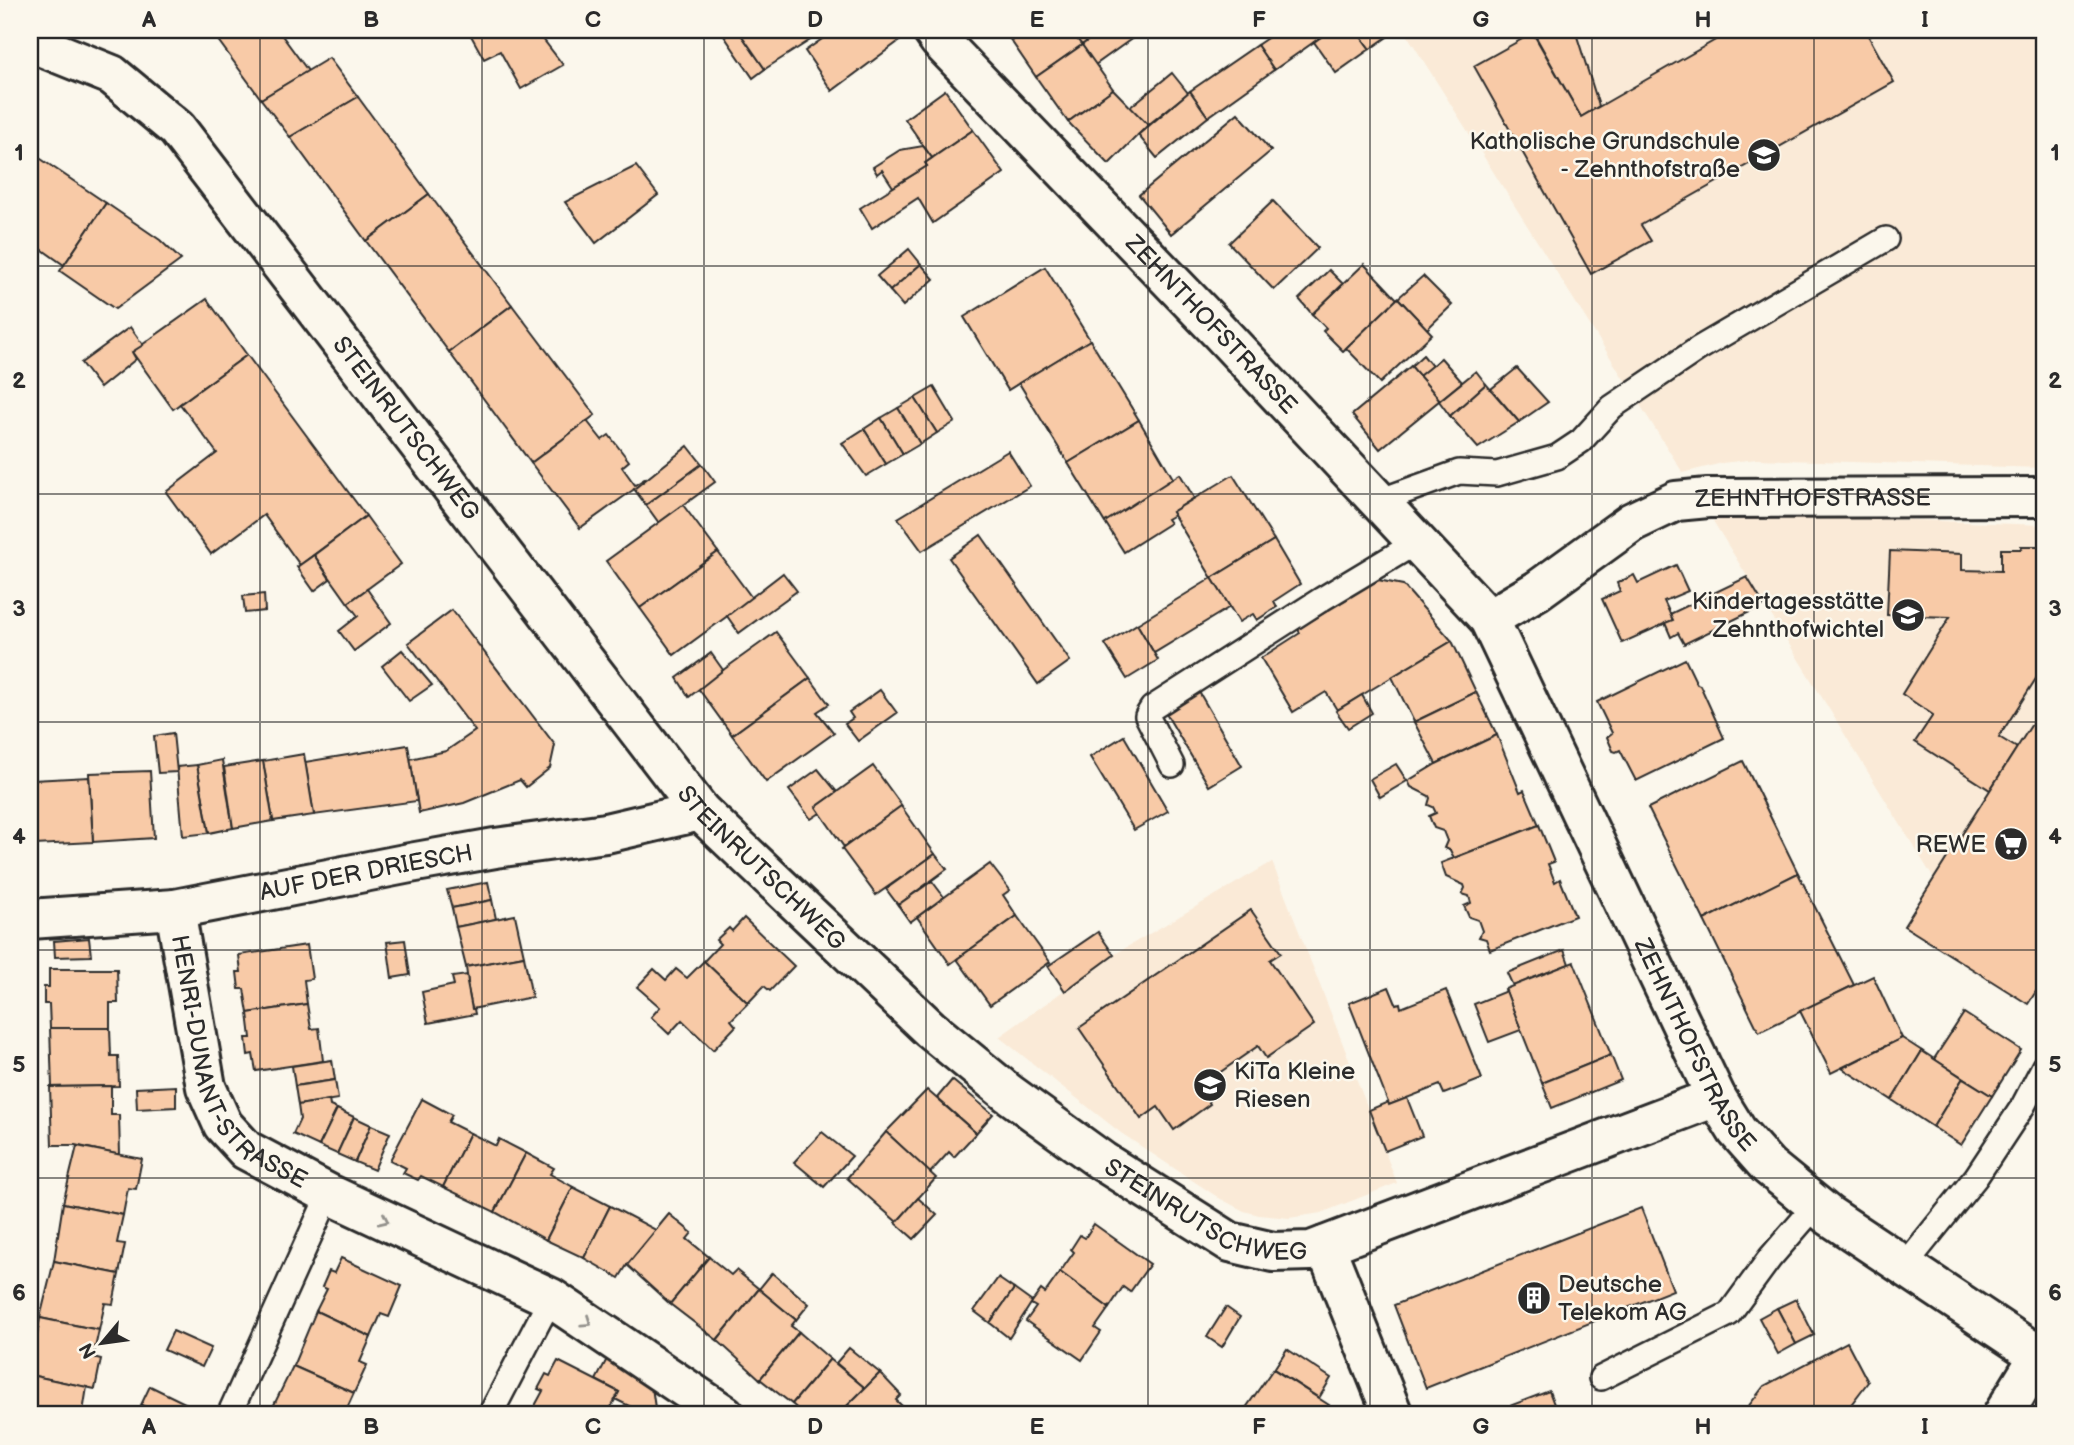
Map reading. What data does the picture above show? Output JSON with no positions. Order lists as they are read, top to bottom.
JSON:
{
  "streets": {
    "street": [
      "ZEHNTHOFSTRASSE",
      "STEINRUTSCHWEG",
      "AUF DER DRIESCH",
      "HENRI-DUNANT-STRASSE"
    ]
  },
  "crossings": [
    ["ZEHNTHOFSTRASSE", "STEINRUTSCHWEG"],
    ["STEINRUTSCHWEG", "AUF DER DRIESCH"],
    ["AUF DER DRIESCH", "HENRI-DUNANT-STRASSE"]
  ],
  "one_way": ["HENRI-DUNANT-STRASSE"],
  "places": {
    "school or university": ["Katholische Grundschule - Zehnthofstraße", "Kindertagesstätte Zehnthofwichtel", "KiTa Kleine Riesen"],
    "supermarket": ["REWE"],
    "building": ["Deutsche Telekom AG"]
  },
  "north": "bottom left",
  "grid": {
    "columns": [
      "A",
      "B",
      "C",
      "D",
      "E",
      "F",
      "G",
      "H",
      "I"
    ],
    "rows": [
      "1",
      "2",
      "3",
      "4",
      "5",
      "6"
    ]
  }
}
